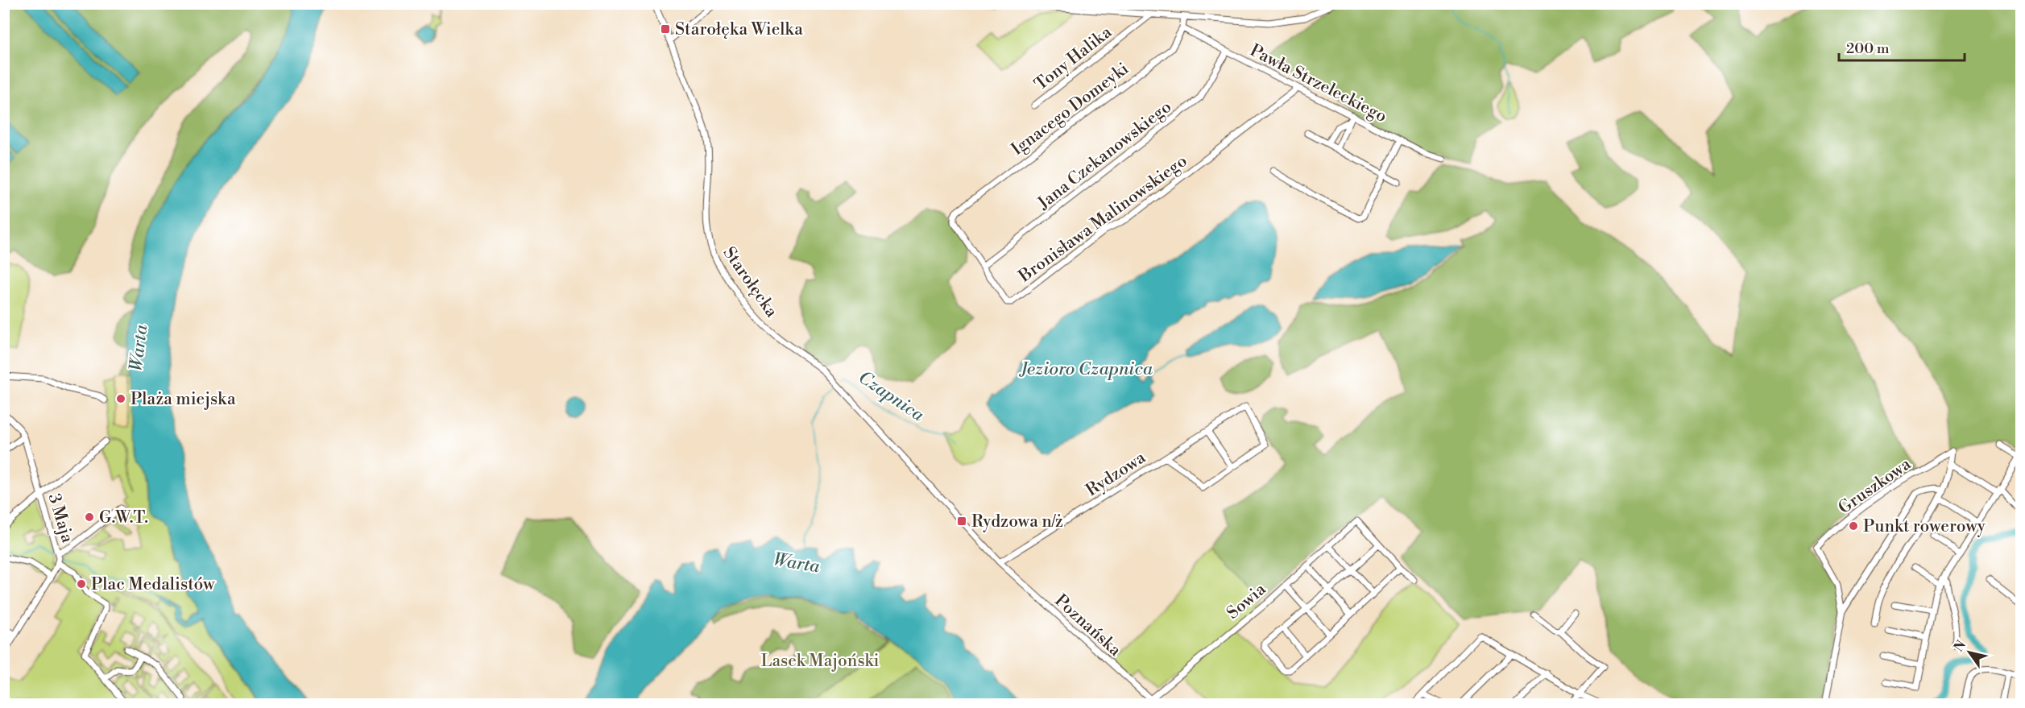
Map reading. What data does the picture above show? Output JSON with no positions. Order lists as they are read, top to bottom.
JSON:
{
  "streets": {
    "street": [
      "Tony Halika",
      "Pawła Strzeleckiego",
      "Ignacego Domeyki",
      "Jana Czekanowskiego",
      "Bronisława Malinowskiego",
      "Starołęcka",
      "Rydzowa",
      "Gruszkowa",
      "3 Maja",
      "Sowia",
      "Poznańska"
    ]
  },
  "crossings": [
    ["Pawła Strzeleckiego", "Ignacego Domeyki"],
    ["Pawła Strzeleckiego", "Jana Czekanowskiego"],
    ["Pawła Strzeleckiego", "Bronisława Malinowskiego"],
    ["Ignacego Domeyki", "Bronisława Malinowskiego"],
    ["Jana Czekanowskiego", "Bronisława Malinowskiego"],
    ["Starołęcka", "Rydzowa"],
    ["Starołęcka", "Poznańska"],
    ["Rydzowa", "Poznańska"],
    ["Sowia", "Poznańska"]
  ],
  "water": ["Warta", "Jezioro Czapnica", "Czapnica"],
  "parks": ["Lasek Majoński"],
  "places": {
    "transit": ["Starołęka Wielka", "Rydzowa n/ż"],
    "other": [
      "Plaża miejska",
      "G.W.T.",
      "Punkt rowerowy",
      "Plac Medalistów"
    ]
  },
  "scale_bar": "200 m",
  "north": "top left"
}
